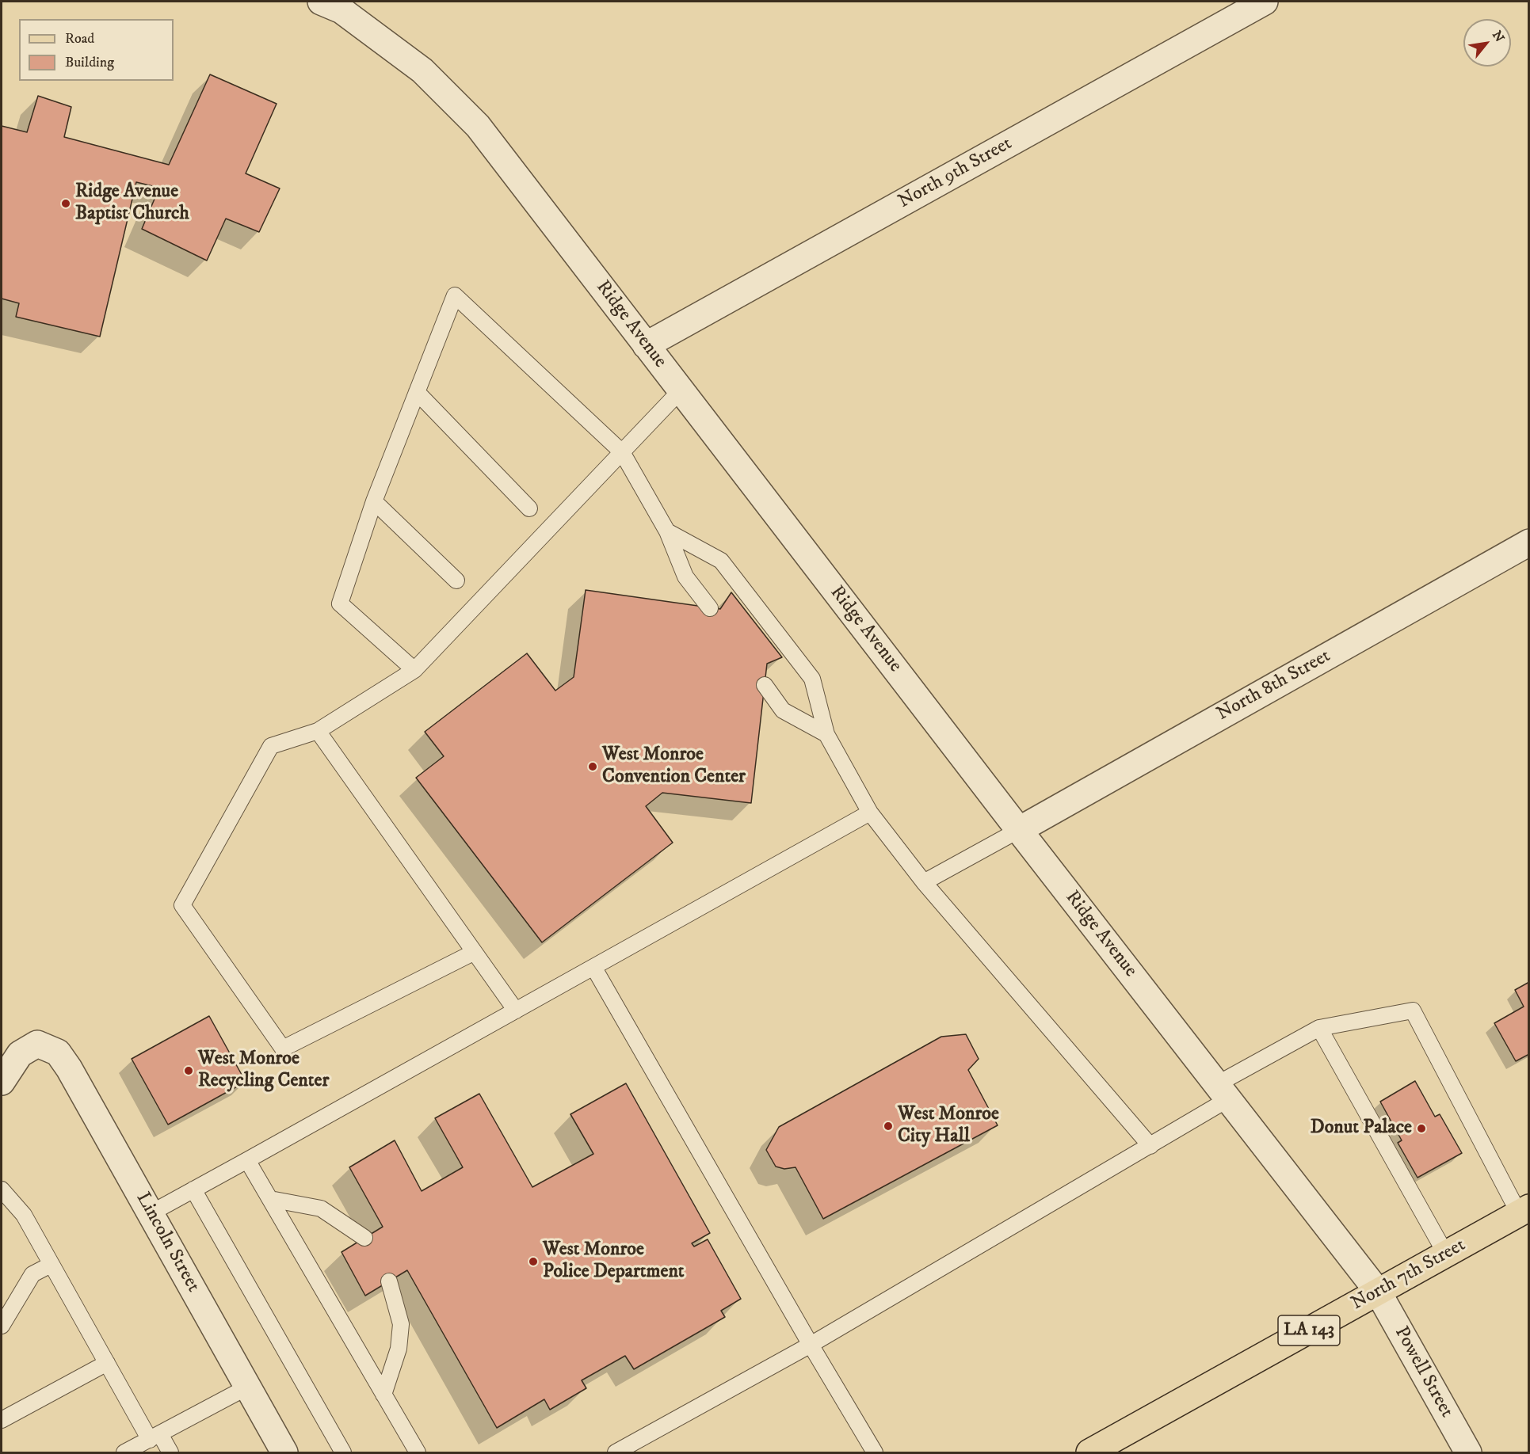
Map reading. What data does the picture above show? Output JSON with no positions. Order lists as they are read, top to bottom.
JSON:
{
  "streets": {
    "main road": ["North 7th Street", "LA 143"],
    "street": [
      "North 9th Street",
      "Ridge Avenue",
      "North 8th Street",
      "Lincoln Street",
      "Powell Street"
    ]
  },
  "crossings": [
    ["North 9th Street", "Ridge Avenue"],
    ["Ridge Avenue", "North 8th Street"],
    ["Ridge Avenue", "North 7th Street"],
    ["Ridge Avenue", "Powell Street"],
    ["North 7th Street", "Powell Street"]
  ],
  "places": [
    "Ridge Avenue Baptist Church",
    "West Monroe Convention Center",
    "West Monroe Recycling Center",
    "West Monroe City Hall",
    "Donut Palace",
    "West Monroe Police Department"
  ],
  "legend": ["Road", "Building"],
  "north": "top right"
}
